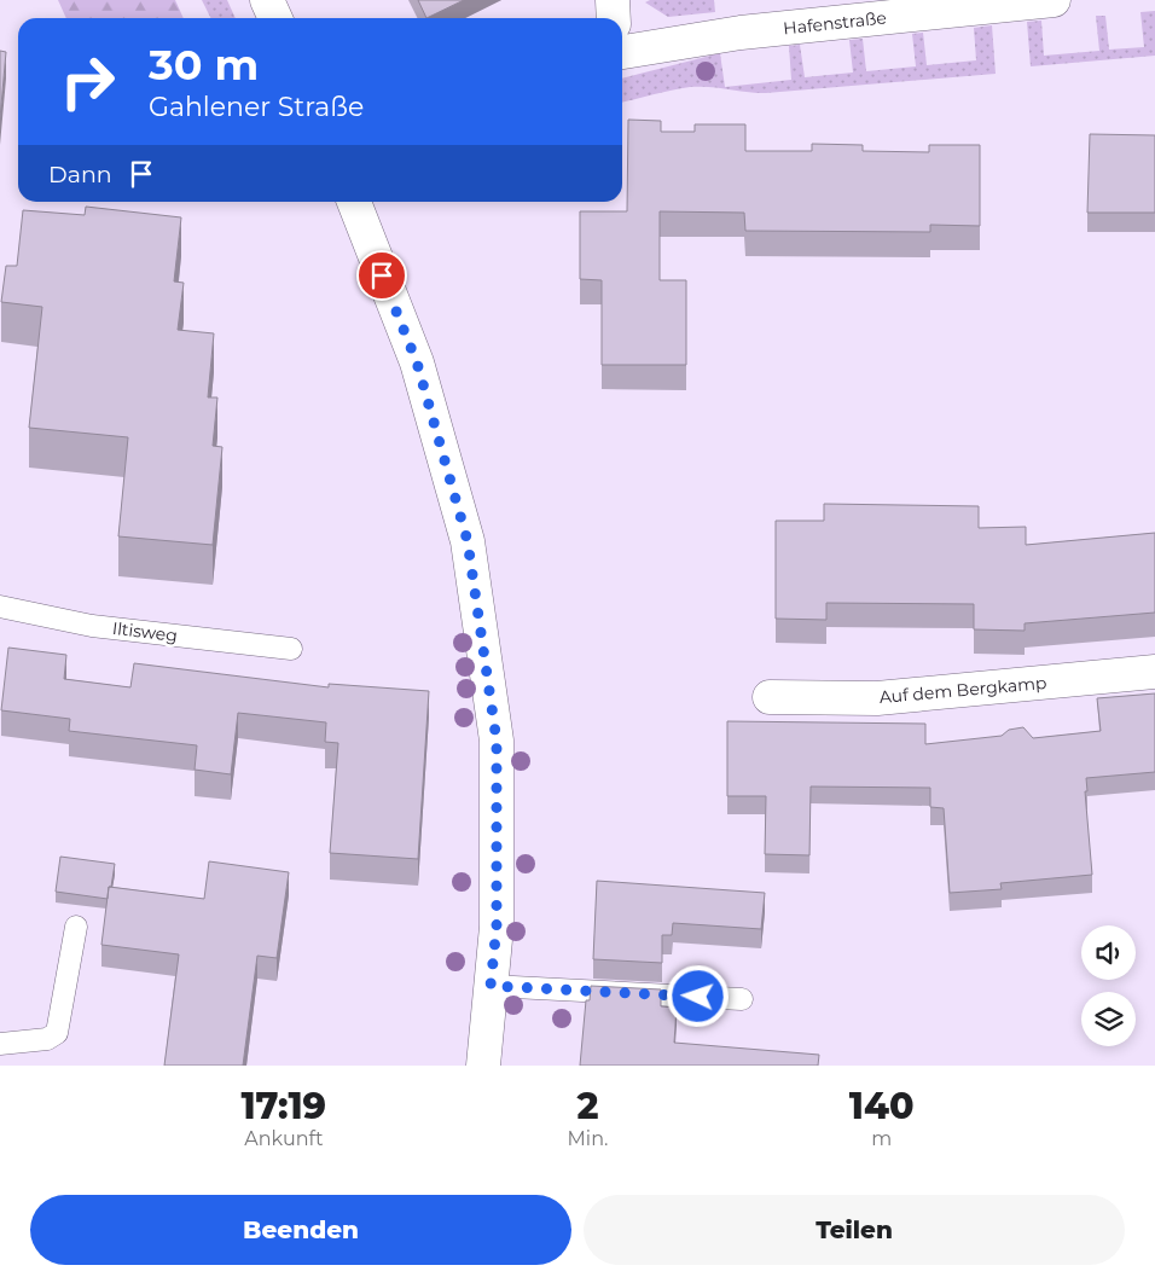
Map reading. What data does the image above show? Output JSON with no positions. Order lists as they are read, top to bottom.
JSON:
{
  "streets": {
    "main road": ["Hafenstraße", "Auf dem Bergkamp"],
    "lane": ["Iltisweg"]
  },
  "page": {
    "turn": ["30 m", "Gahlener Straße"],
    "then": "Dann",
    "eta": [
      "17:19",
      "Ankunft",
      "2",
      "Min.",
      "140",
      "m"
    ],
    "buttons": ["Beenden", "Teilen"]
  }
}
